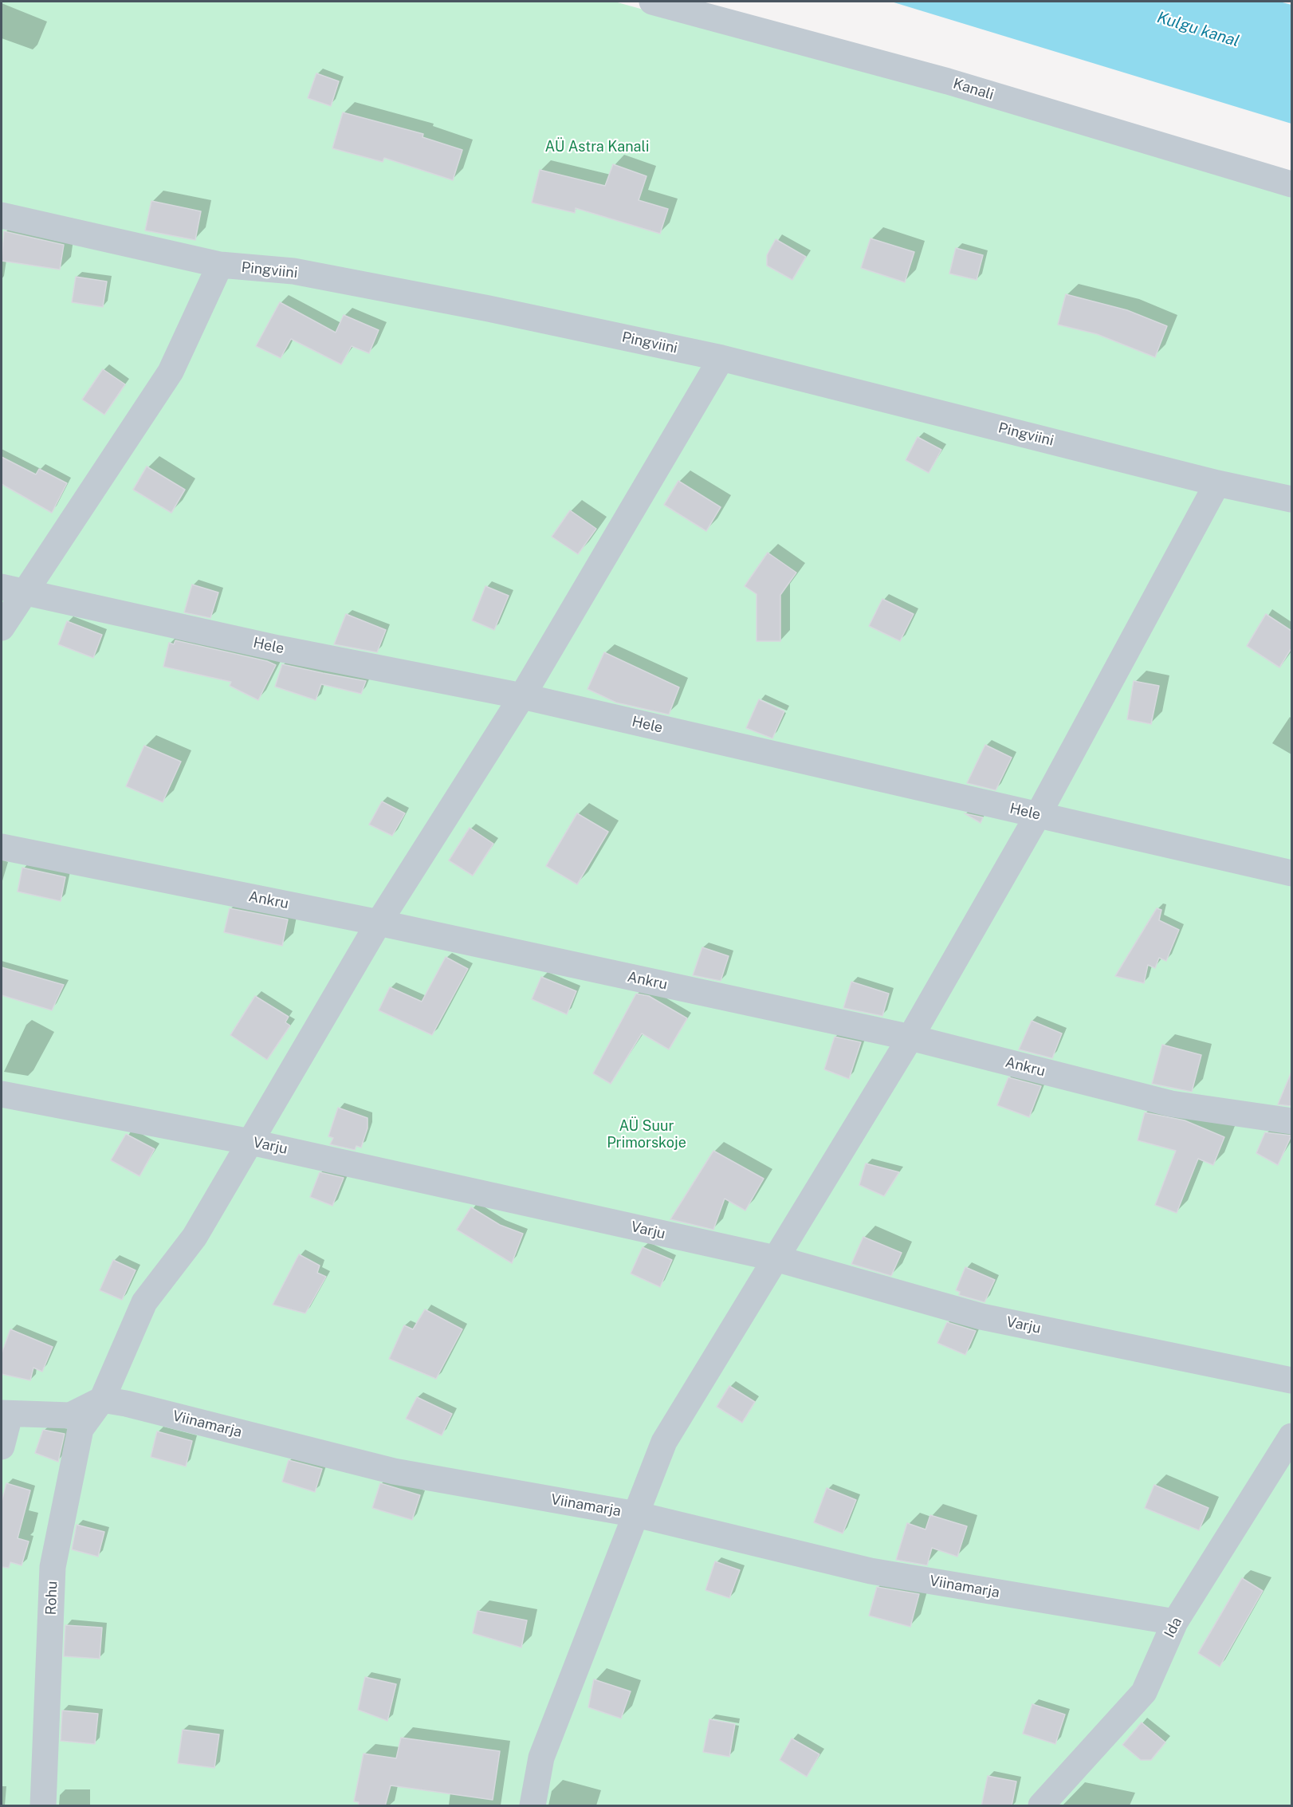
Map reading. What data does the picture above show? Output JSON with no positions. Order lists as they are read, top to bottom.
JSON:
{
  "streets": {
    "street": [
      "Kanali",
      "Pingviini",
      "Hele",
      "Ankru",
      "Varju",
      "Viinamarja",
      "Rohu",
      "Ida"
    ]
  },
  "crossings": [
    ["Pingviini", "Rohu"],
    ["Hele", "Rohu"],
    ["Ankru", "Rohu"],
    ["Varju", "Rohu"],
    ["Viinamarja", "Rohu"],
    ["Viinamarja", "Ida"]
  ],
  "water": ["Kulgu kanal"],
  "parks": ["AÜ Astra Kanali", "AÜ Suur Primorskoje"]
}
